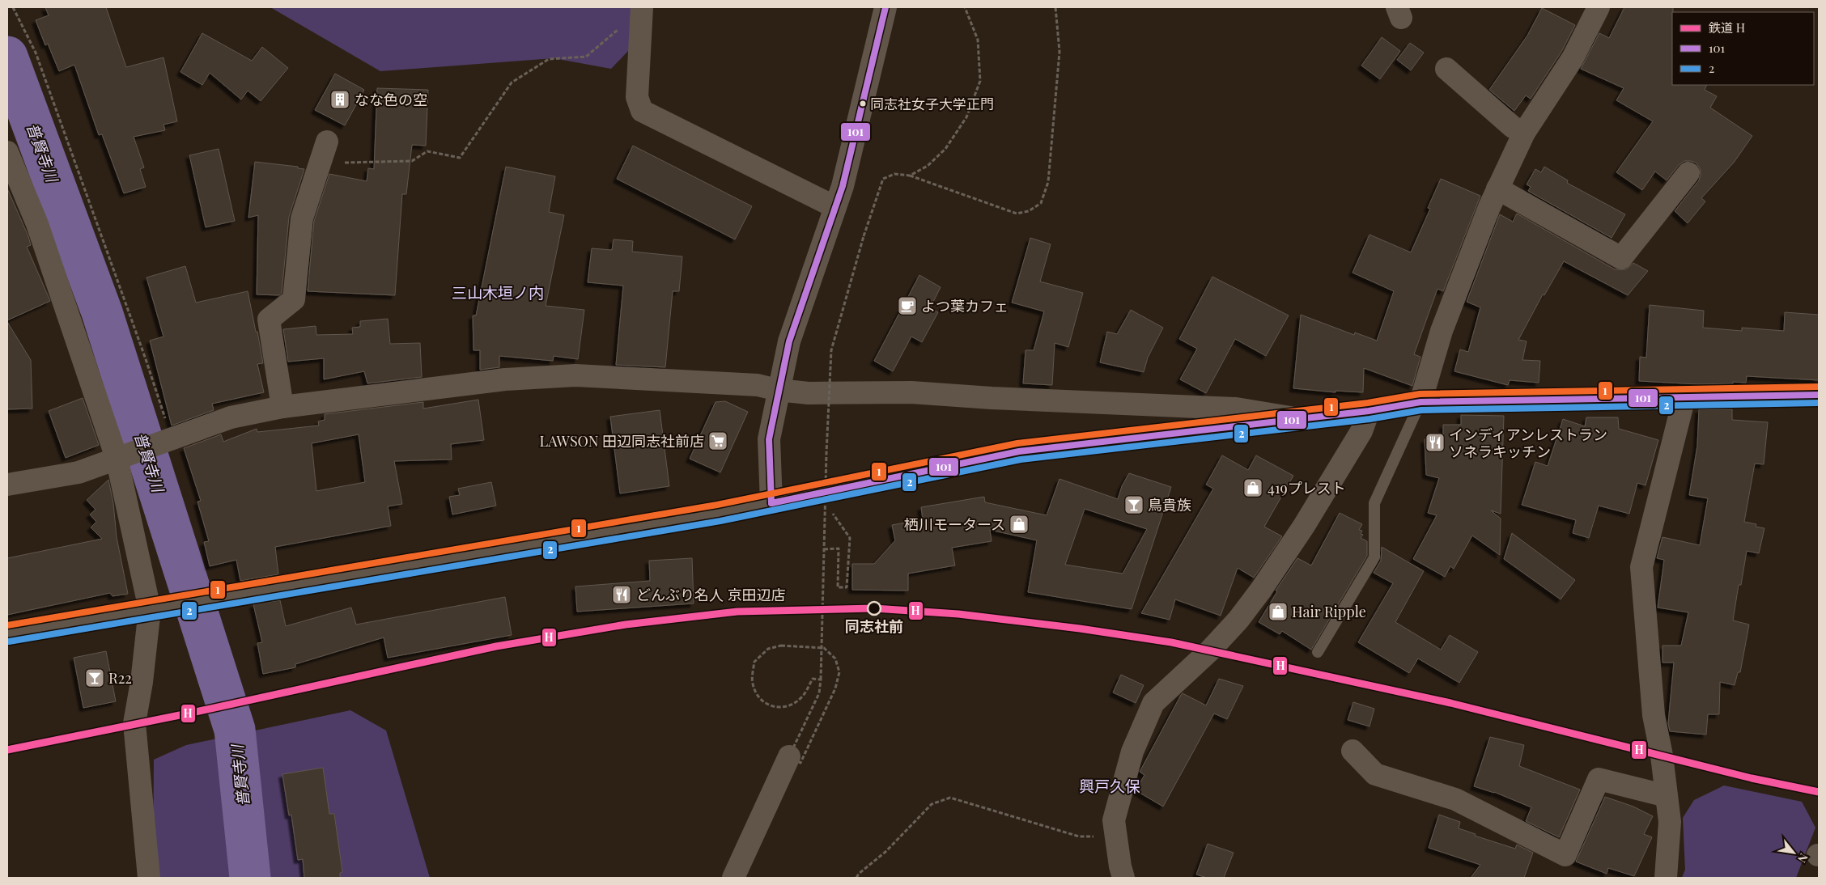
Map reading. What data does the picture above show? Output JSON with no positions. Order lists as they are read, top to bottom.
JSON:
{
  "districts": ["三山木垣ノ内", "興戸久保"],
  "water": ["普賢寺川"],
  "places": {
    "building": ["なな色の空"],
    "other": ["同志社女子大学正門", "同志社前"],
    "cafe": ["よつ葉カフェ"],
    "supermarket": ["LAWSON 田辺同志社前店"],
    "restaurant": ["インディアンレストラン ソネラキッチン", "どんぶり名人 京田辺店"],
    "shop": ["419プレスト", "栖川モータース", "Hair Ripple"],
    "bar": ["鳥貴族", "R22"]
  },
  "lines": [
    "transit line 101",
    "transit line 1",
    "transit line 2",
    "rail line H"
  ],
  "legend": ["鉄道 H", "101", "2"],
  "north": "bottom right"
}
